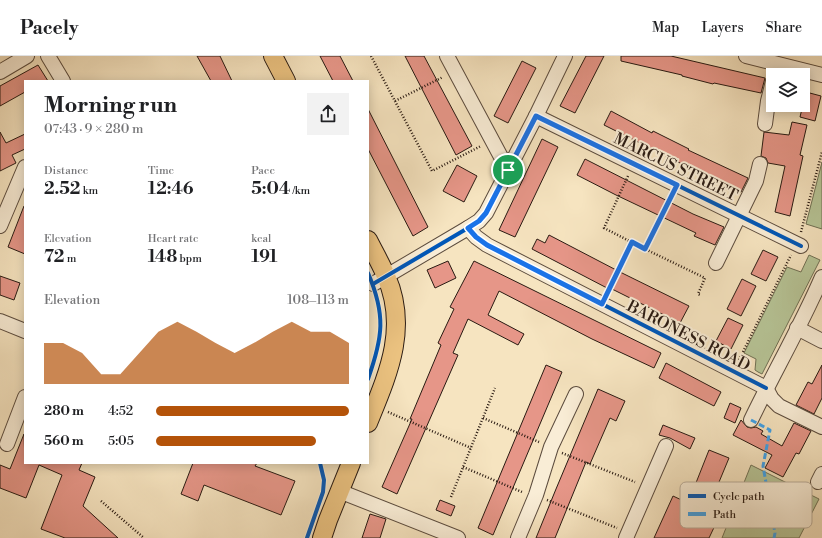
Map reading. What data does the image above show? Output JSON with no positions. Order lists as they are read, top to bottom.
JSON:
{
  "streets": {
    "street": ["MARCUS STREET", "BARONESS ROAD"]
  },
  "legend": ["Cycle path", "Path"],
  "page": {
    "header": "Pacely",
    "nav": ["Map", "Layers", "Share"],
    "heading": ["Morning run", "07:43 · 9 × 280 m"],
    "stats": [
      ["Distance", "2.52 km"],
      ["Time", "12:46"],
      ["Pace", "5:04 /km"],
      ["Elevation", "72 m"],
      ["Heart rate", "148 bpm"],
      ["kcal", "191"]
    ],
    "chart": ["Elevation", "108–113 m"],
    "list": [
      {
        "name": "280 m",
        "note": "4:52"
      },
      {
        "name": "560 m",
        "note": "5:05"
      }
    ]
  }
}
